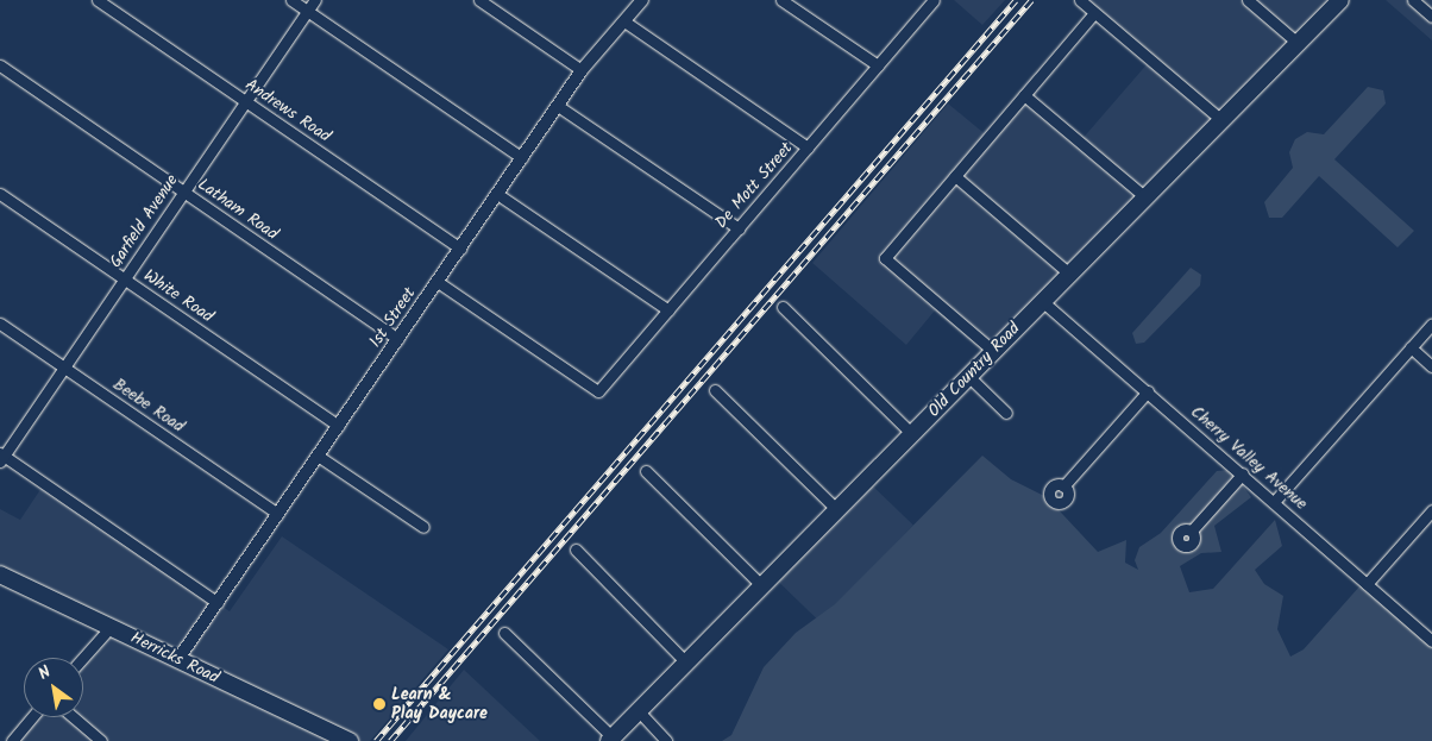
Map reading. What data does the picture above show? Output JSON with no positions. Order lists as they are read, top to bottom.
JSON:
{
  "streets": {
    "main road": ["Old Country Road", "Herricks Road"],
    "street": [
      "Andrews Road",
      "De Mott Street",
      "Latham Road",
      "Garfield Avenue",
      "White Road",
      "1st Street",
      "Beebe Road",
      "Cherry Valley Avenue"
    ]
  },
  "crossings": [
    ["Andrews Road", "Garfield Avenue"],
    ["Andrews Road", "1st Street"],
    ["De Mott Street", "1st Street"],
    ["Latham Road", "Garfield Avenue"],
    ["Latham Road", "1st Street"],
    ["Garfield Avenue", "White Road"],
    ["Garfield Avenue", "Beebe Road"],
    ["White Road", "1st Street"],
    ["1st Street", "Beebe Road"],
    ["1st Street", "Herricks Road"],
    ["Old Country Road", "Cherry Valley Avenue"]
  ],
  "places": ["Learn & Play Daycare"],
  "north": "top left"
}
